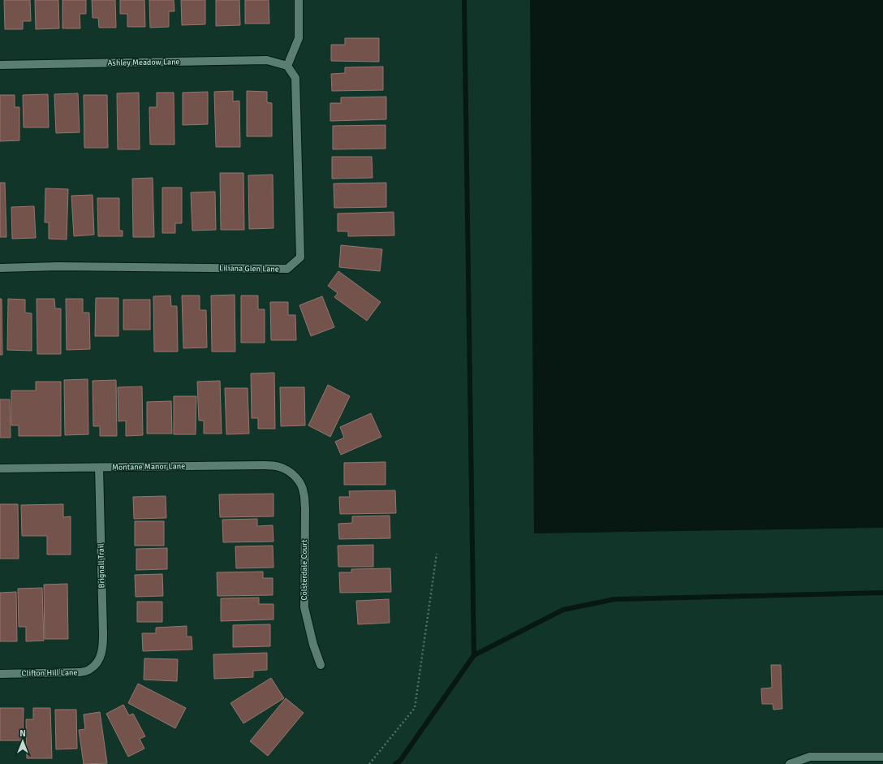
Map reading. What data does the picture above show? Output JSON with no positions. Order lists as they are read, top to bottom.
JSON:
{
  "streets": {
    "street": [
      "Ashley Meadow Lane",
      "Liliana Glen Lane",
      "Montane Manor Lane",
      "Brignall Trail",
      "Colsterdale Court",
      "Clifton Hill Lane"
    ]
  },
  "crossings": [
    ["Ashley Meadow Lane", "Liliana Glen Lane"],
    ["Montane Manor Lane", "Brignall Trail"],
    ["Montane Manor Lane", "Colsterdale Court"],
    ["Brignall Trail", "Clifton Hill Lane"]
  ],
  "north": "top"
}
